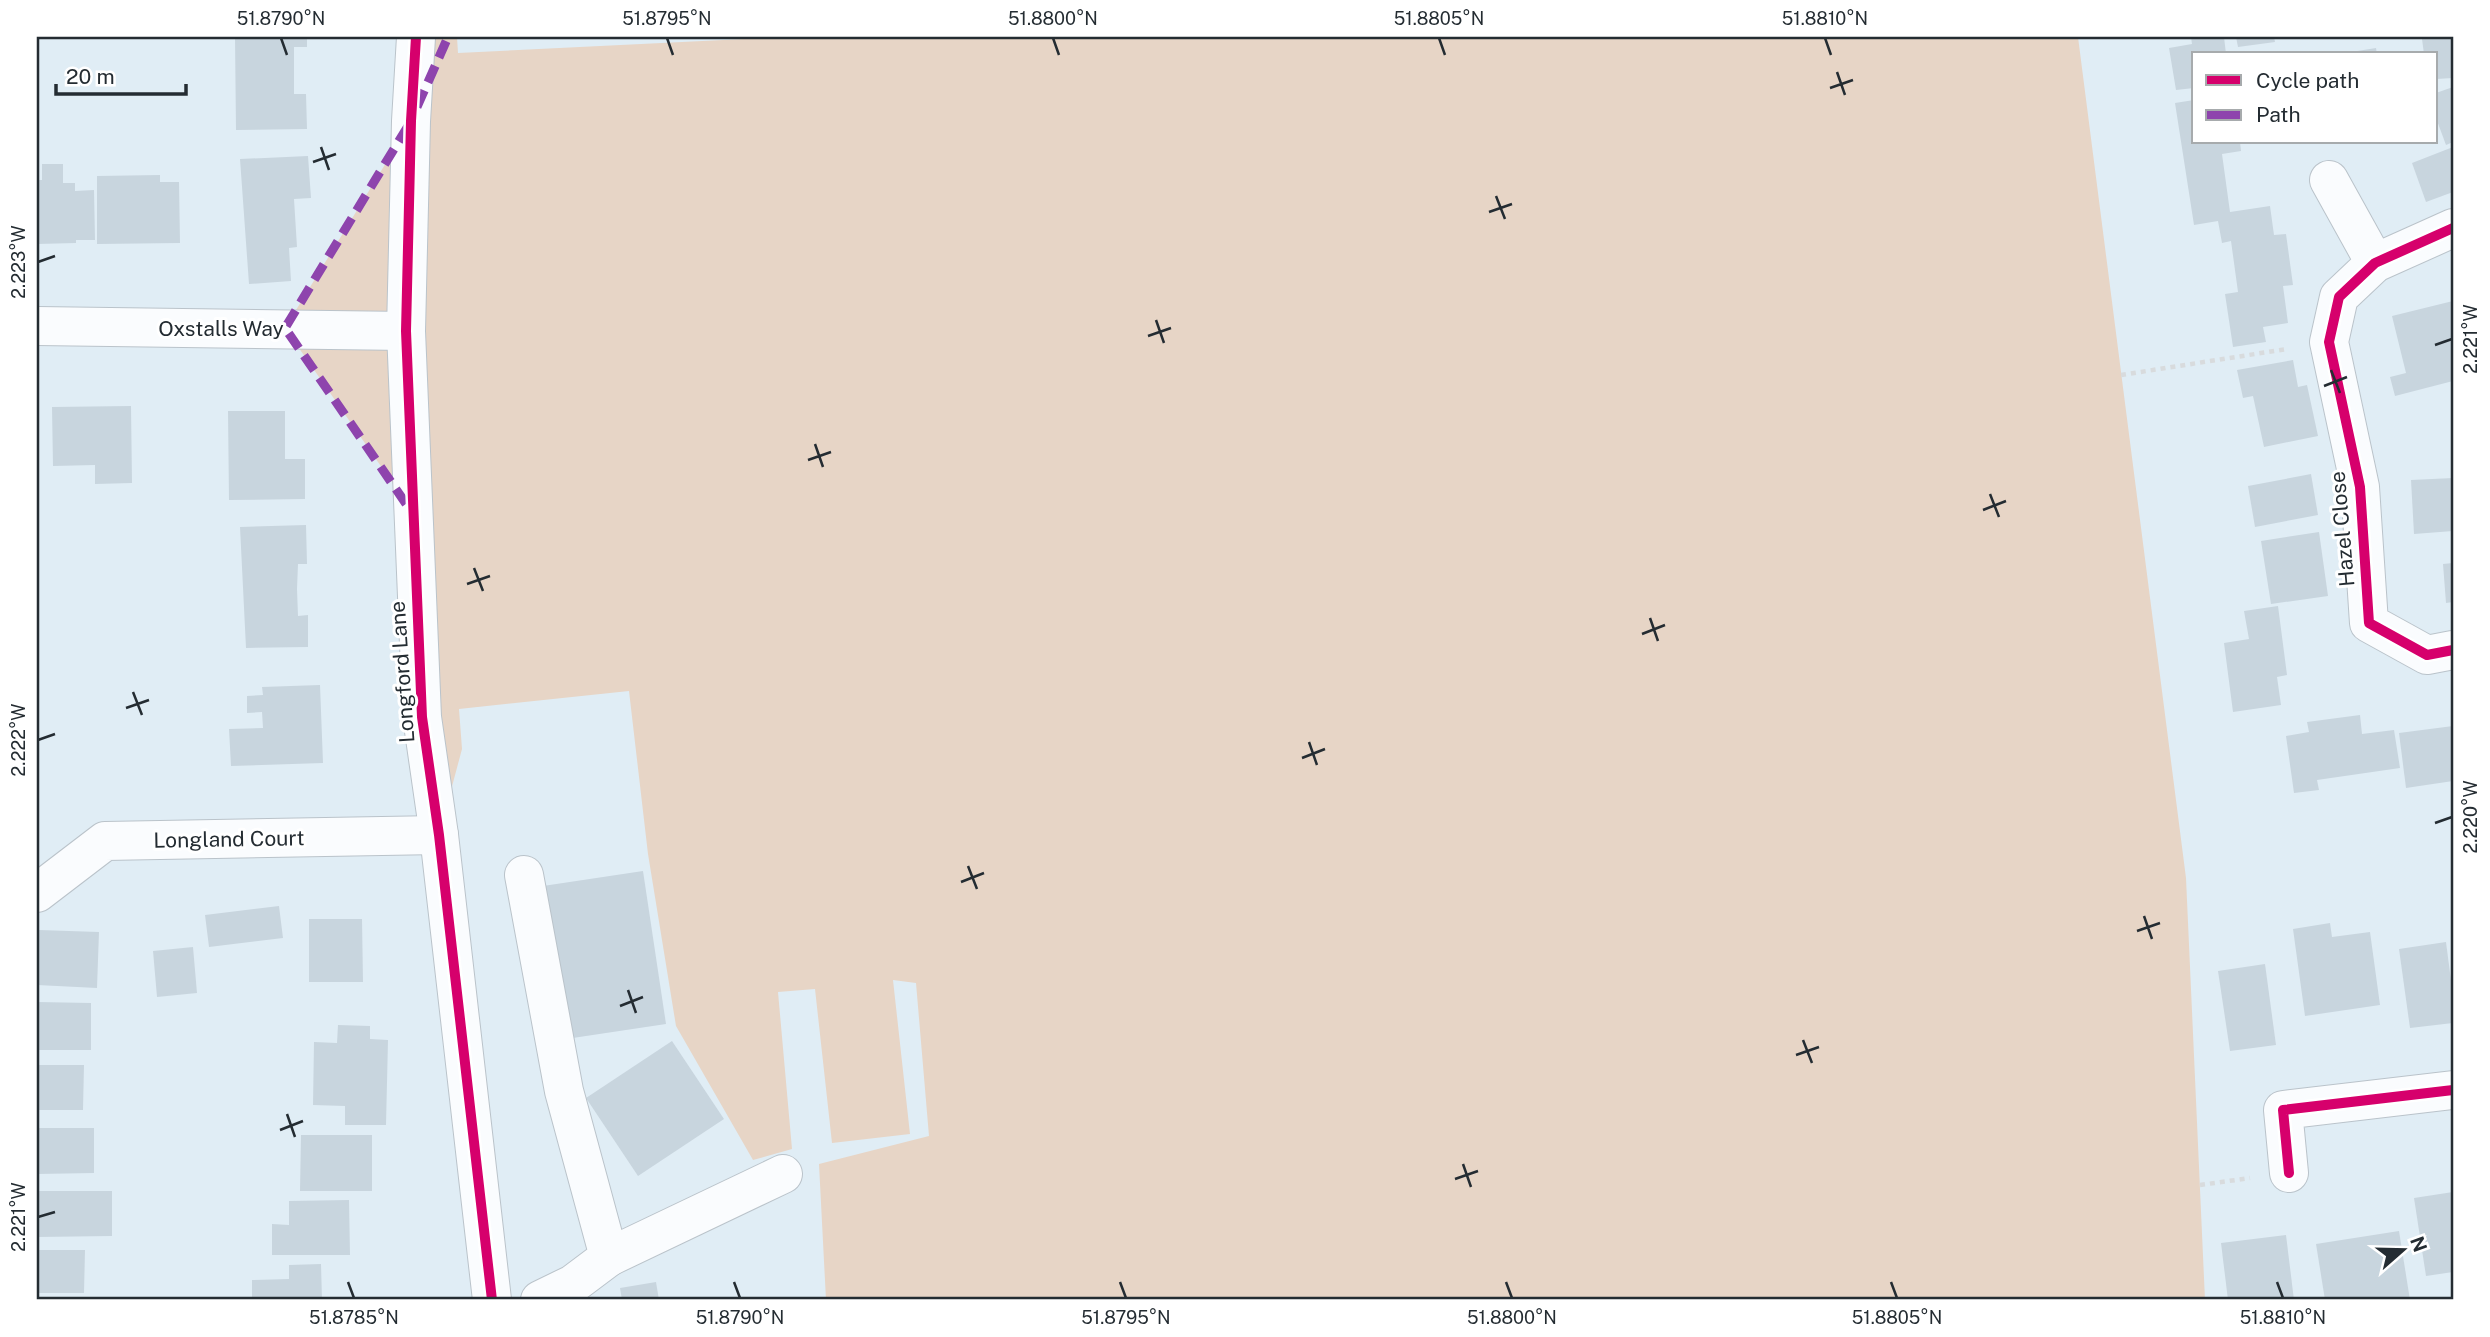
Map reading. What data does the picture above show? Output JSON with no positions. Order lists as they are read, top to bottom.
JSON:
{
  "streets": {
    "street": [
      "Oxstalls Way",
      "Hazel Close",
      "Longford Lane",
      "Longland Court"
    ]
  },
  "crossings": [
    ["Oxstalls Way", "Longford Lane"],
    ["Longford Lane", "Longland Court"]
  ],
  "legend": ["Cycle path", "Path"],
  "scale_bar": "20 m",
  "north": "right",
  "coordinates": [
    "51.8790°N",
    "51.8795°N",
    "51.8800°N",
    "51.8805°N",
    "51.8810°N",
    "2.223°W",
    "2.221°W",
    "2.222°W",
    "2.220°W",
    "51.8785°N"
  ]
}
